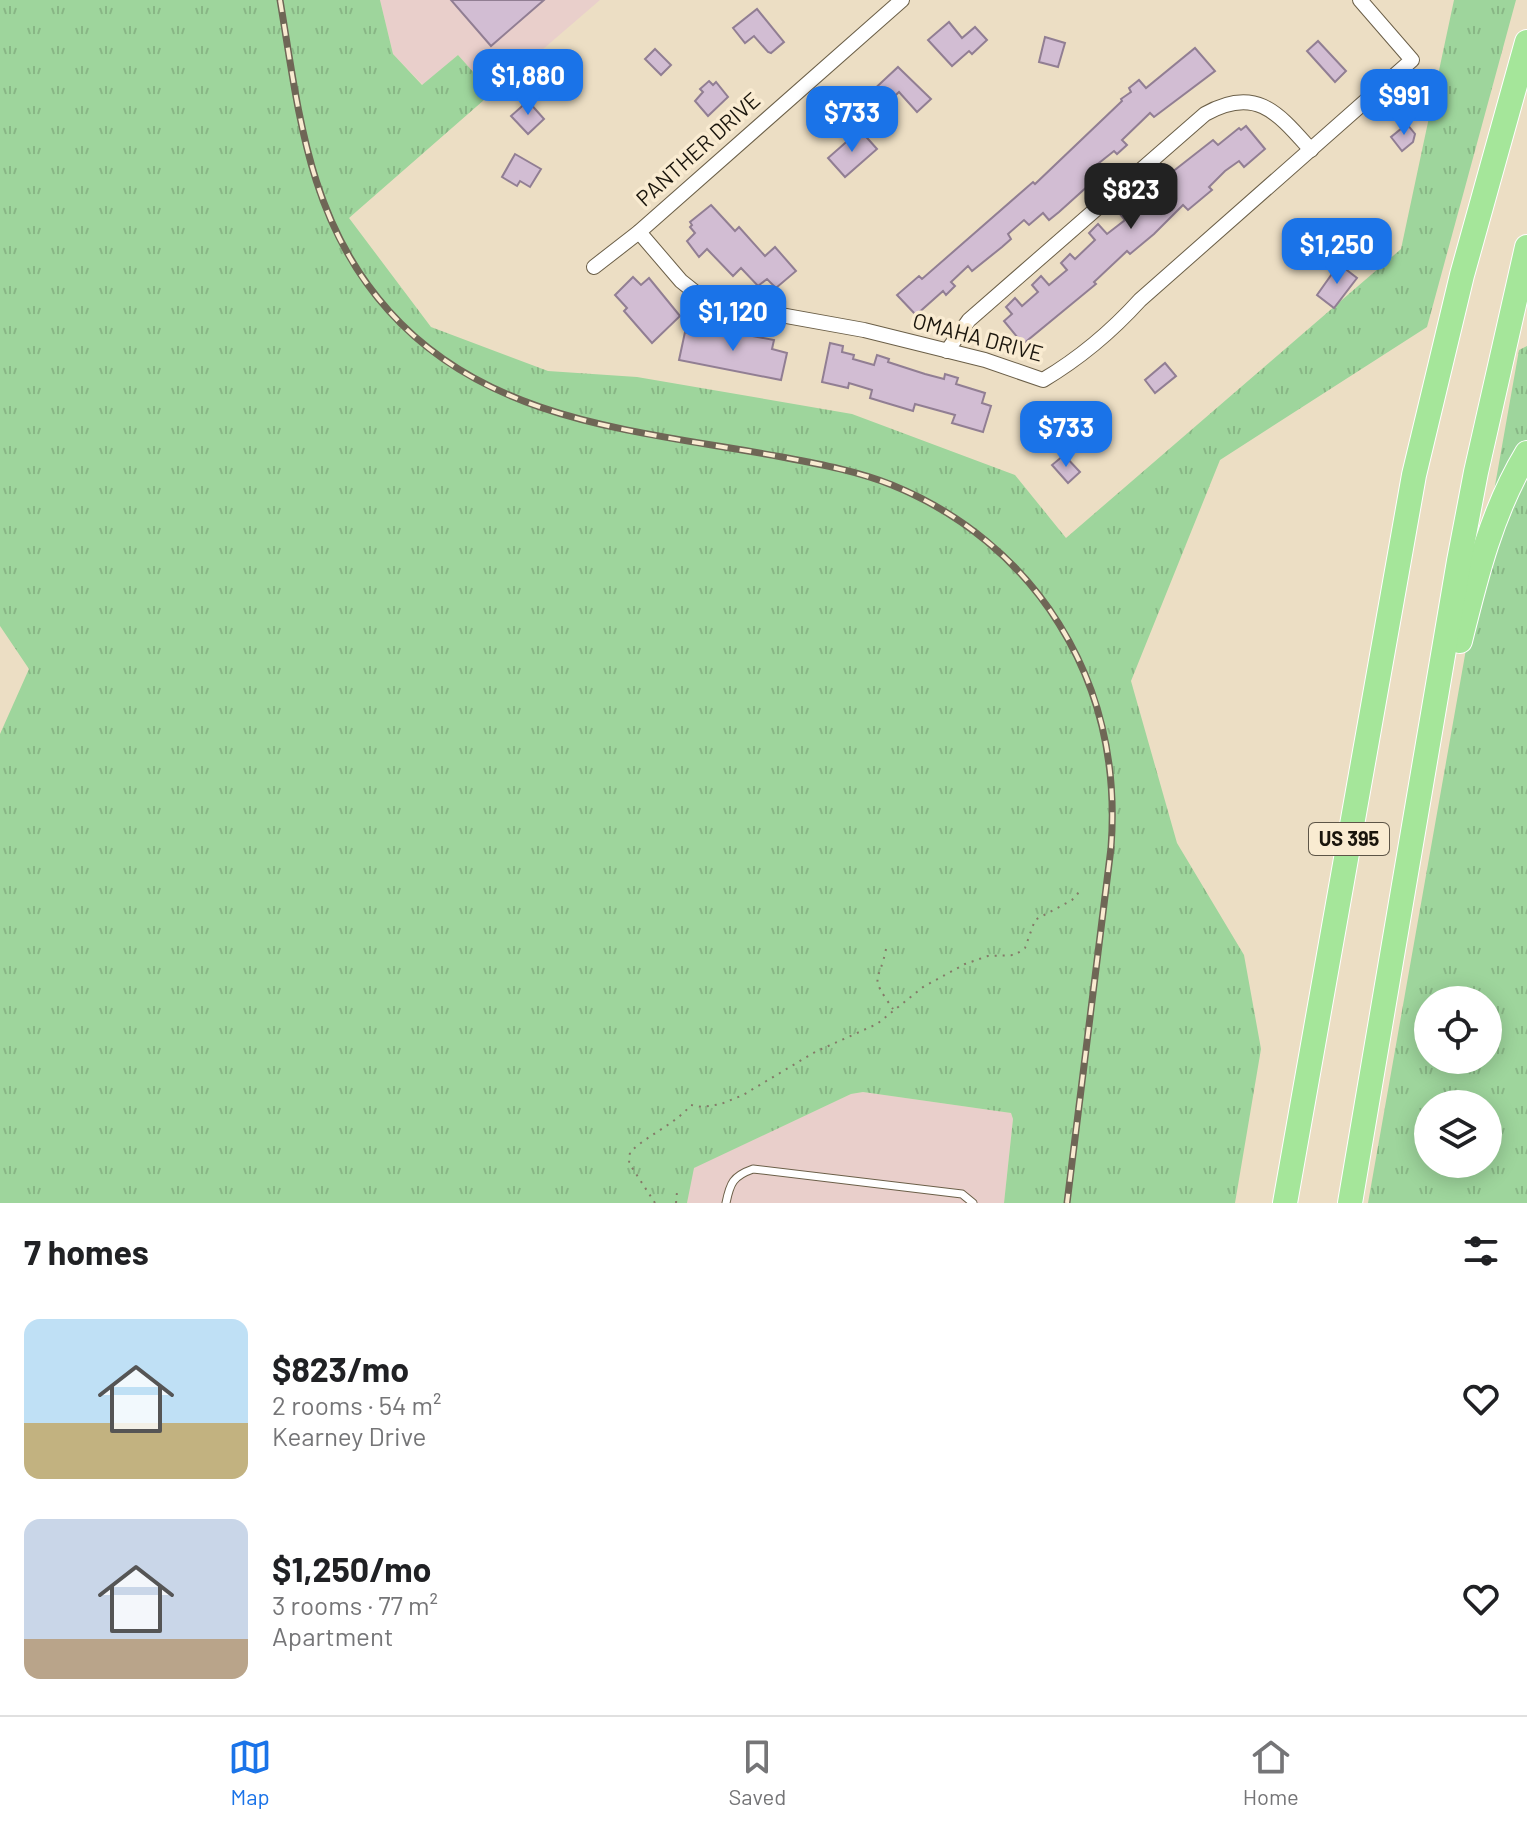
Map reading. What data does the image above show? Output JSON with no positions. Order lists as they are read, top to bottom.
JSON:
{
  "streets": {
    "highway": ["US 395"],
    "street": ["PANTHER DRIVE", "OMAHA DRIVE"]
  },
  "crossings": [
    ["PANTHER DRIVE", "OMAHA DRIVE"]
  ],
  "page": {
    "price": [
      "$1,880",
      "$991",
      "$733",
      "$823",
      "$1,250",
      "$1,120",
      "$733"
    ],
    "heading": "7 homes",
    "list": [
      {
        "name": "$823/mo",
        "note": "2 rooms · 54 m² · Kearney Drive"
      },
      {
        "name": "$1,250/mo",
        "note": "3 rooms · 77 m² · Apartment"
      }
    ],
    "tabs": ["Map", "Saved", "Home"]
  }
}
